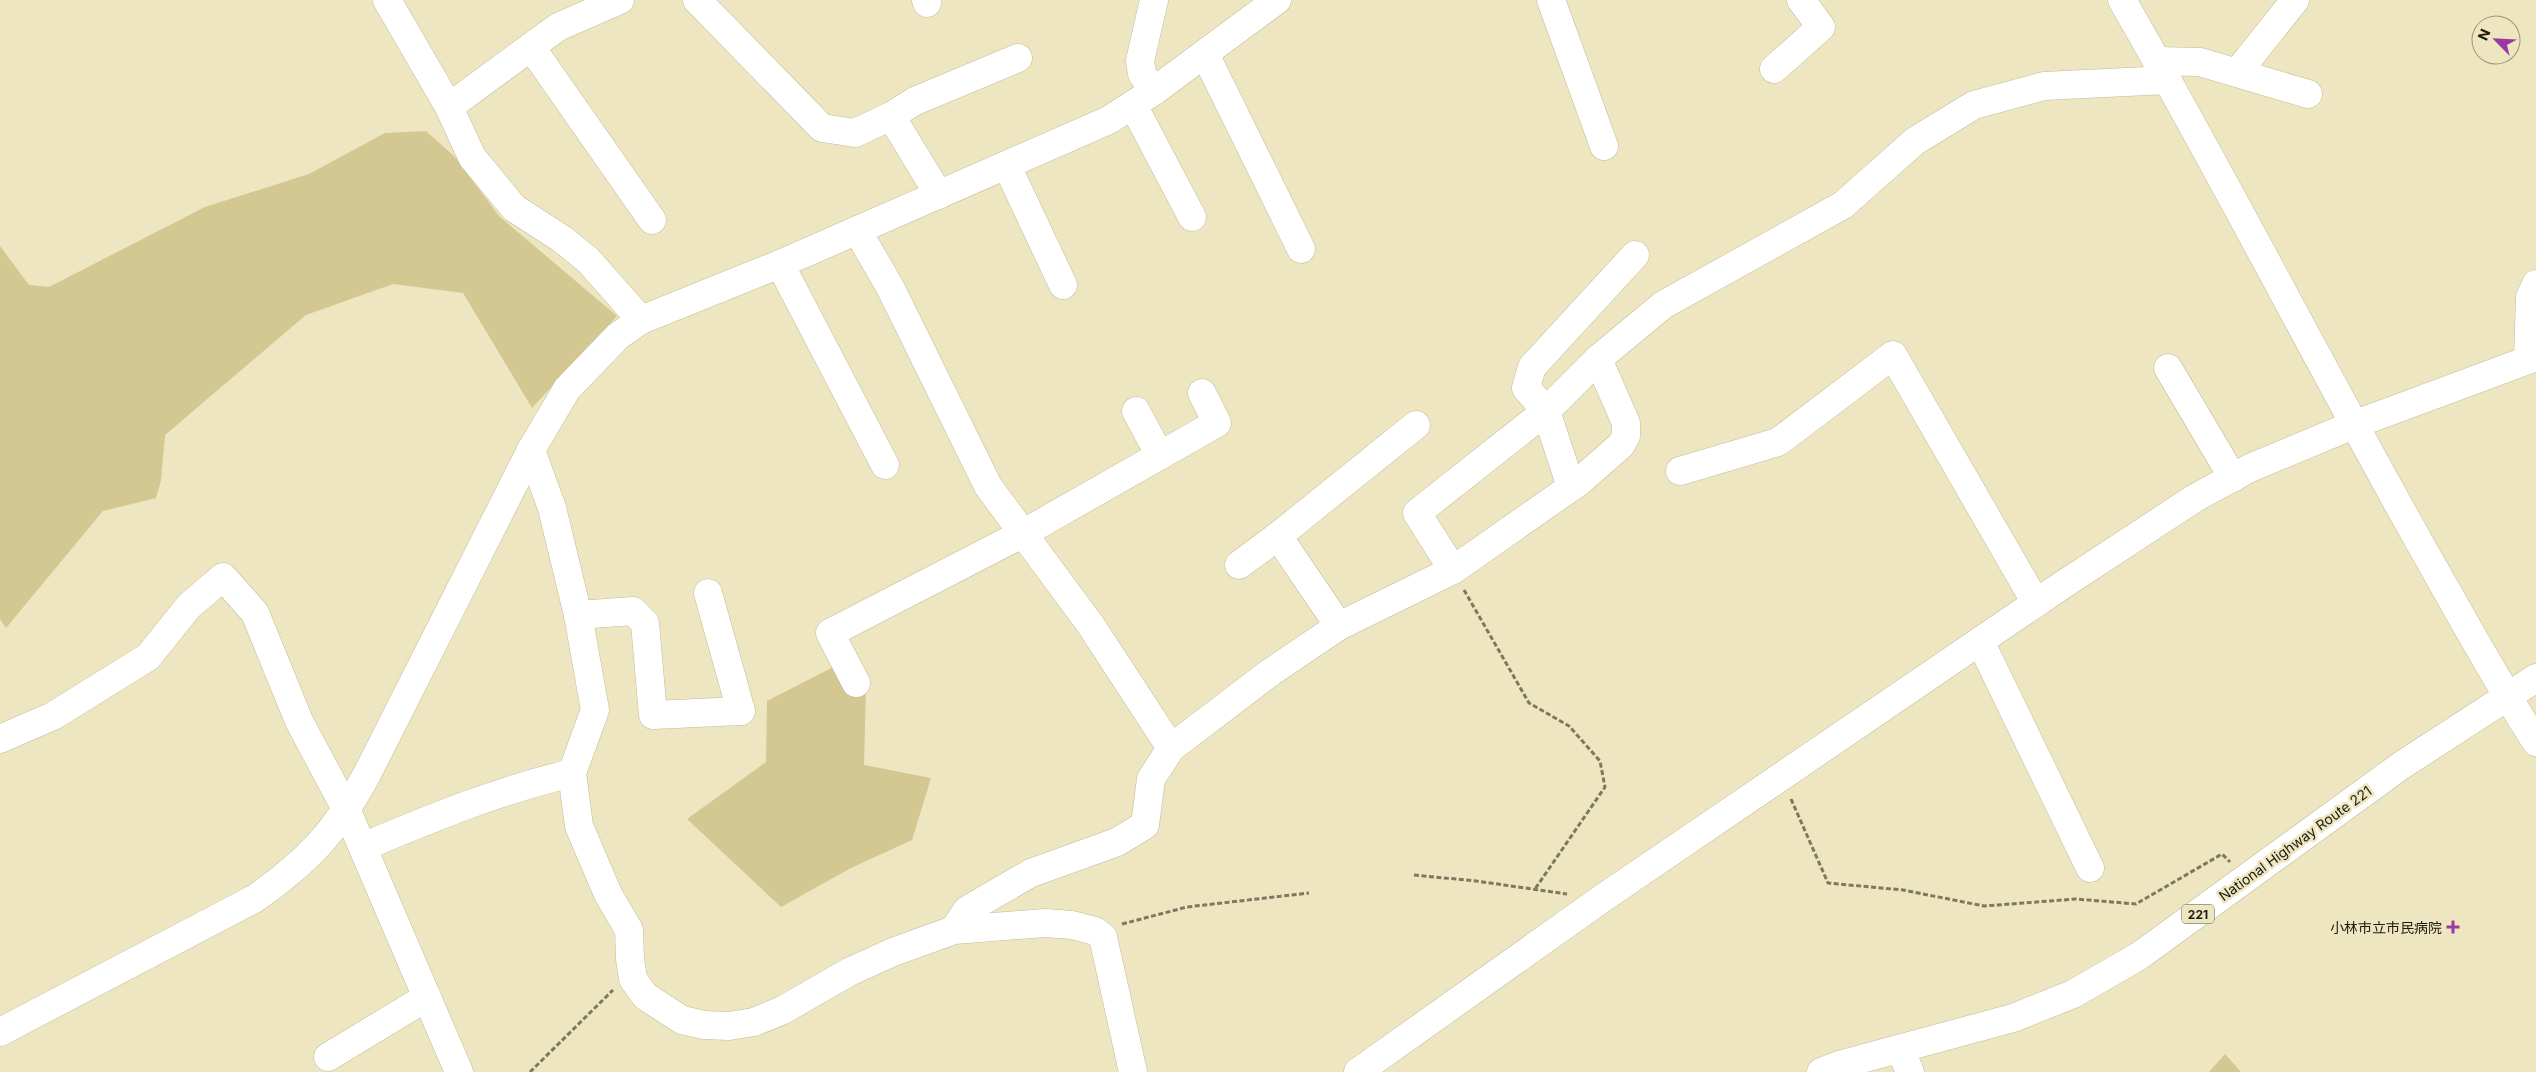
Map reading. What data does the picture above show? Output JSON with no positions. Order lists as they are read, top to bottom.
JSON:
{
  "streets": {
    "main road": ["National Highway Route 221", "221"]
  },
  "places": {
    "health": ["小林市立市民病院"]
  },
  "north": "top left"
}
